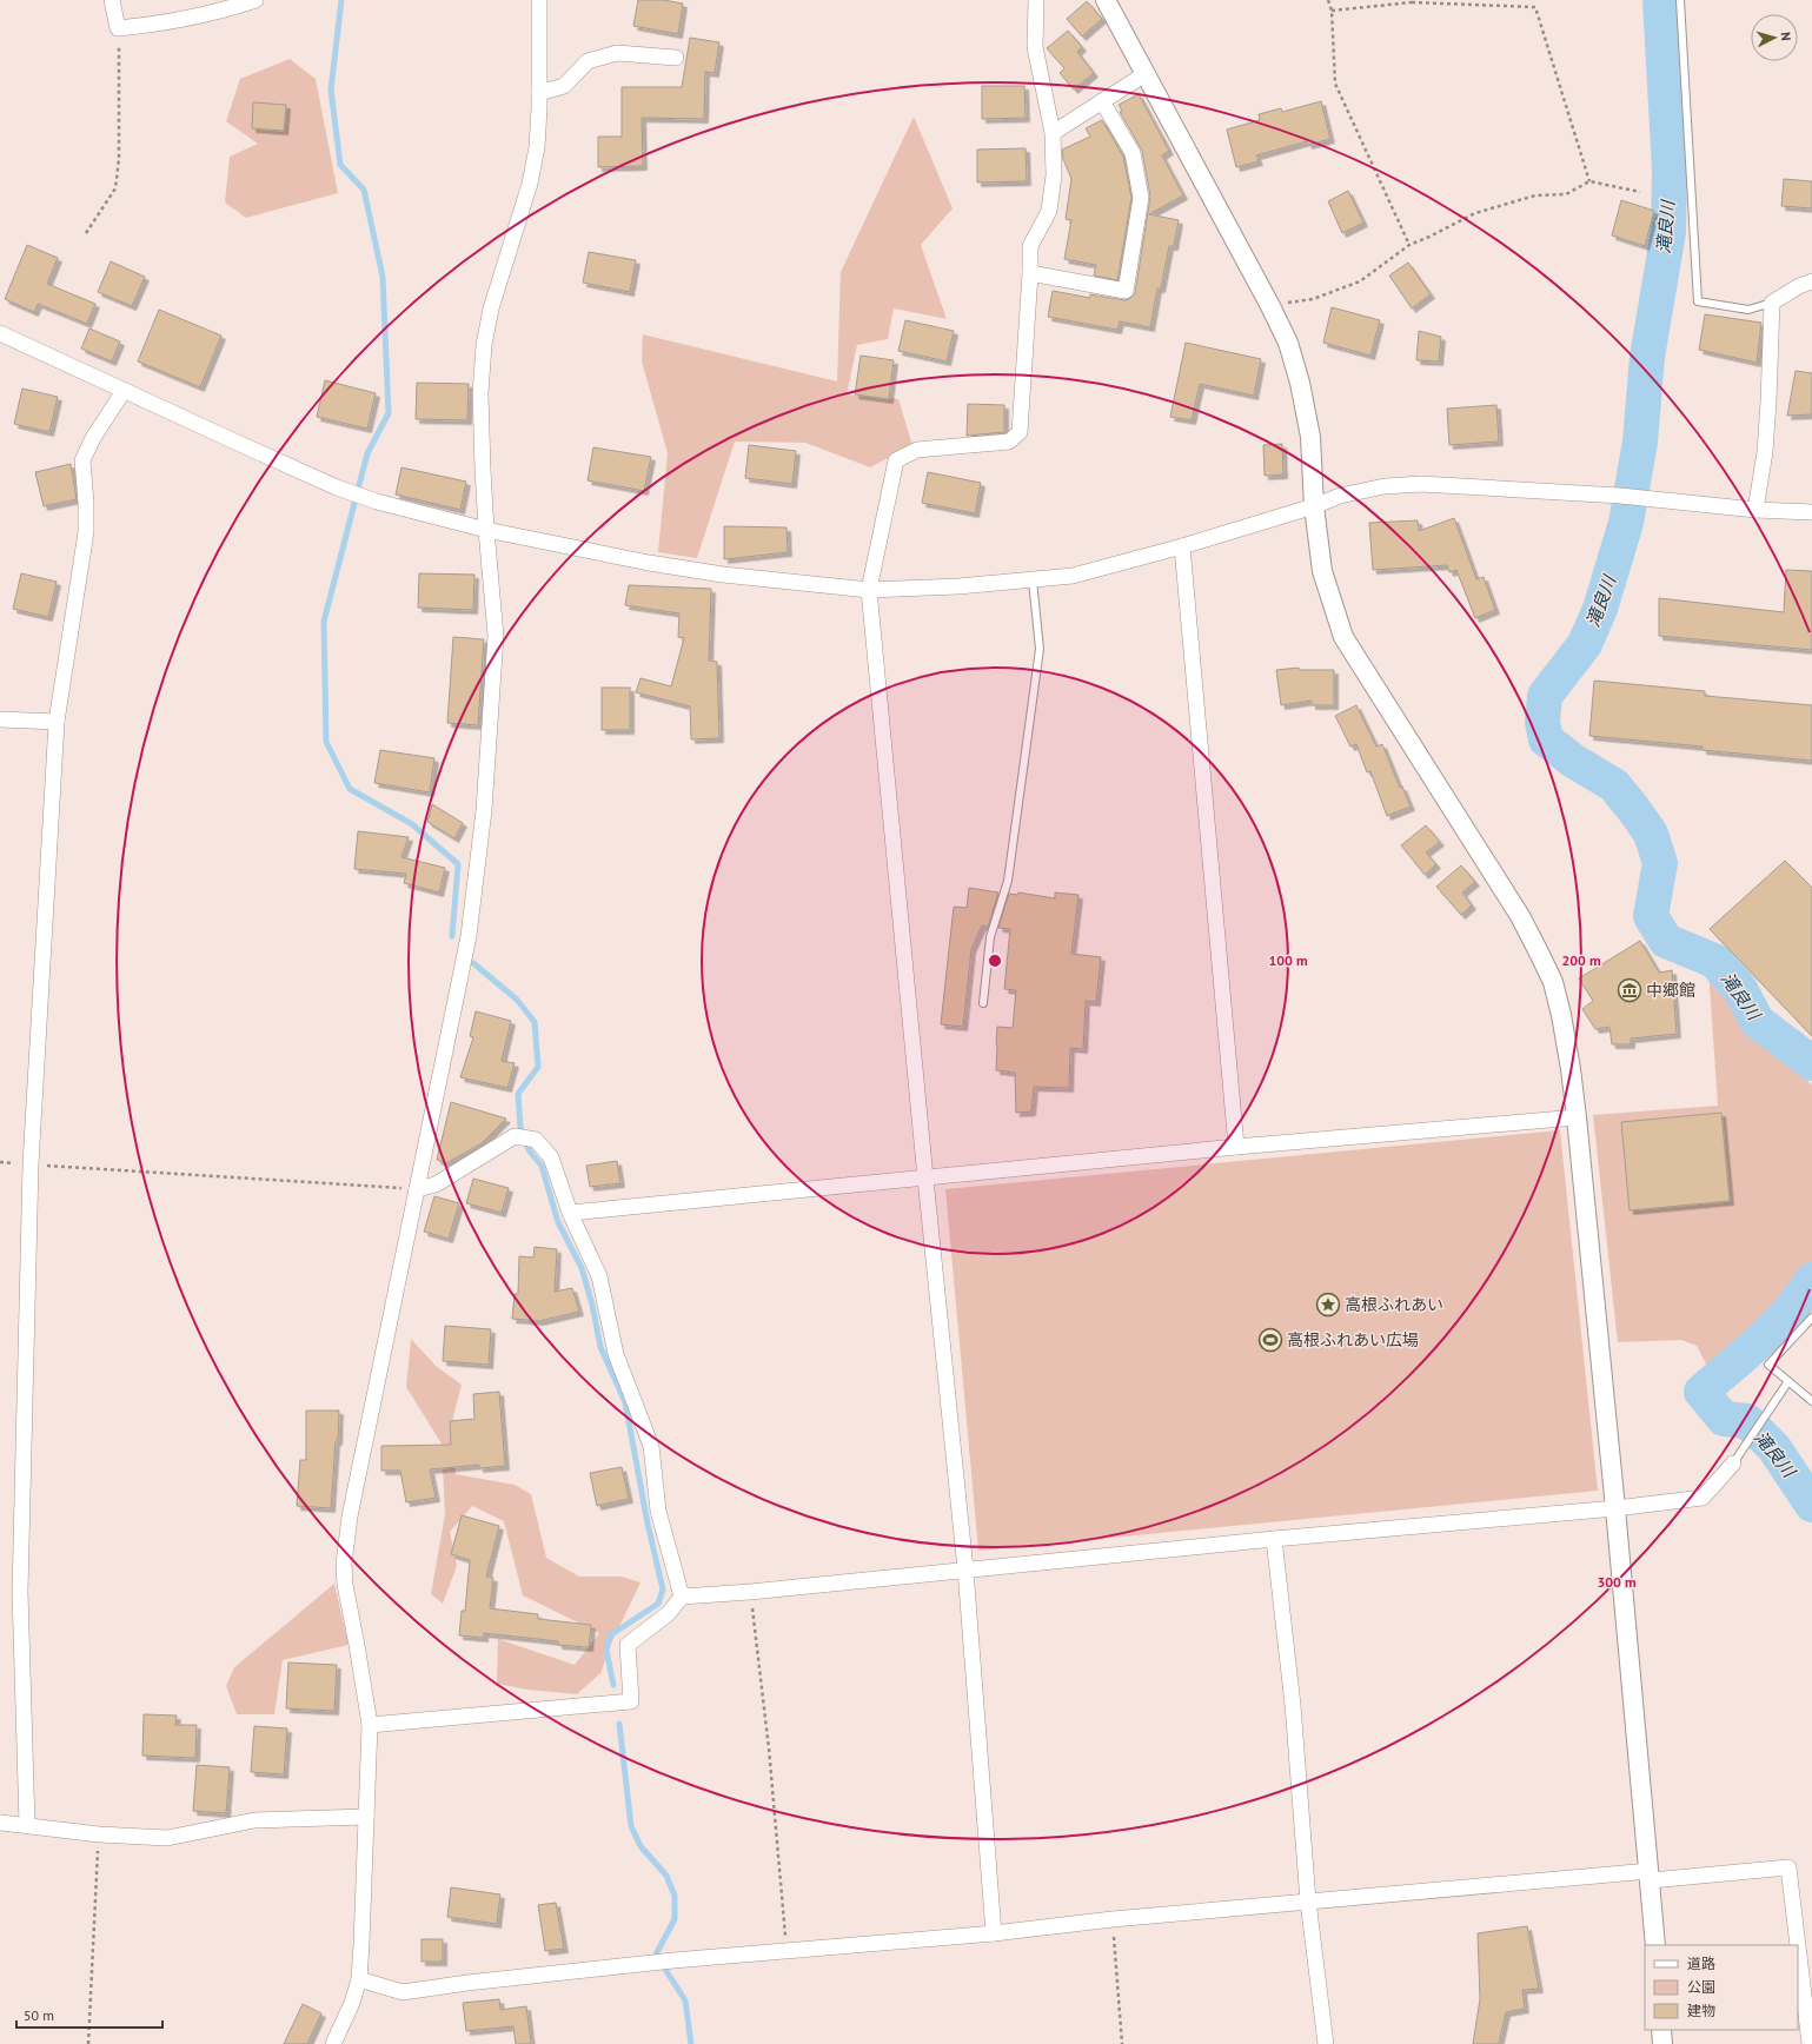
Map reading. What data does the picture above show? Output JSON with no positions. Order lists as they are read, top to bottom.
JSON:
{
  "water": ["滝良川"],
  "places": {
    "museum": ["中郷館"],
    "place": ["高根ふれあい"],
    "sports": ["高根ふれあい広場"]
  },
  "legend": ["道路", "公園", "建物"],
  "scale_bar": "50 m",
  "north": "right",
  "rings": ["100 m", "200 m", "300 m"]
}
